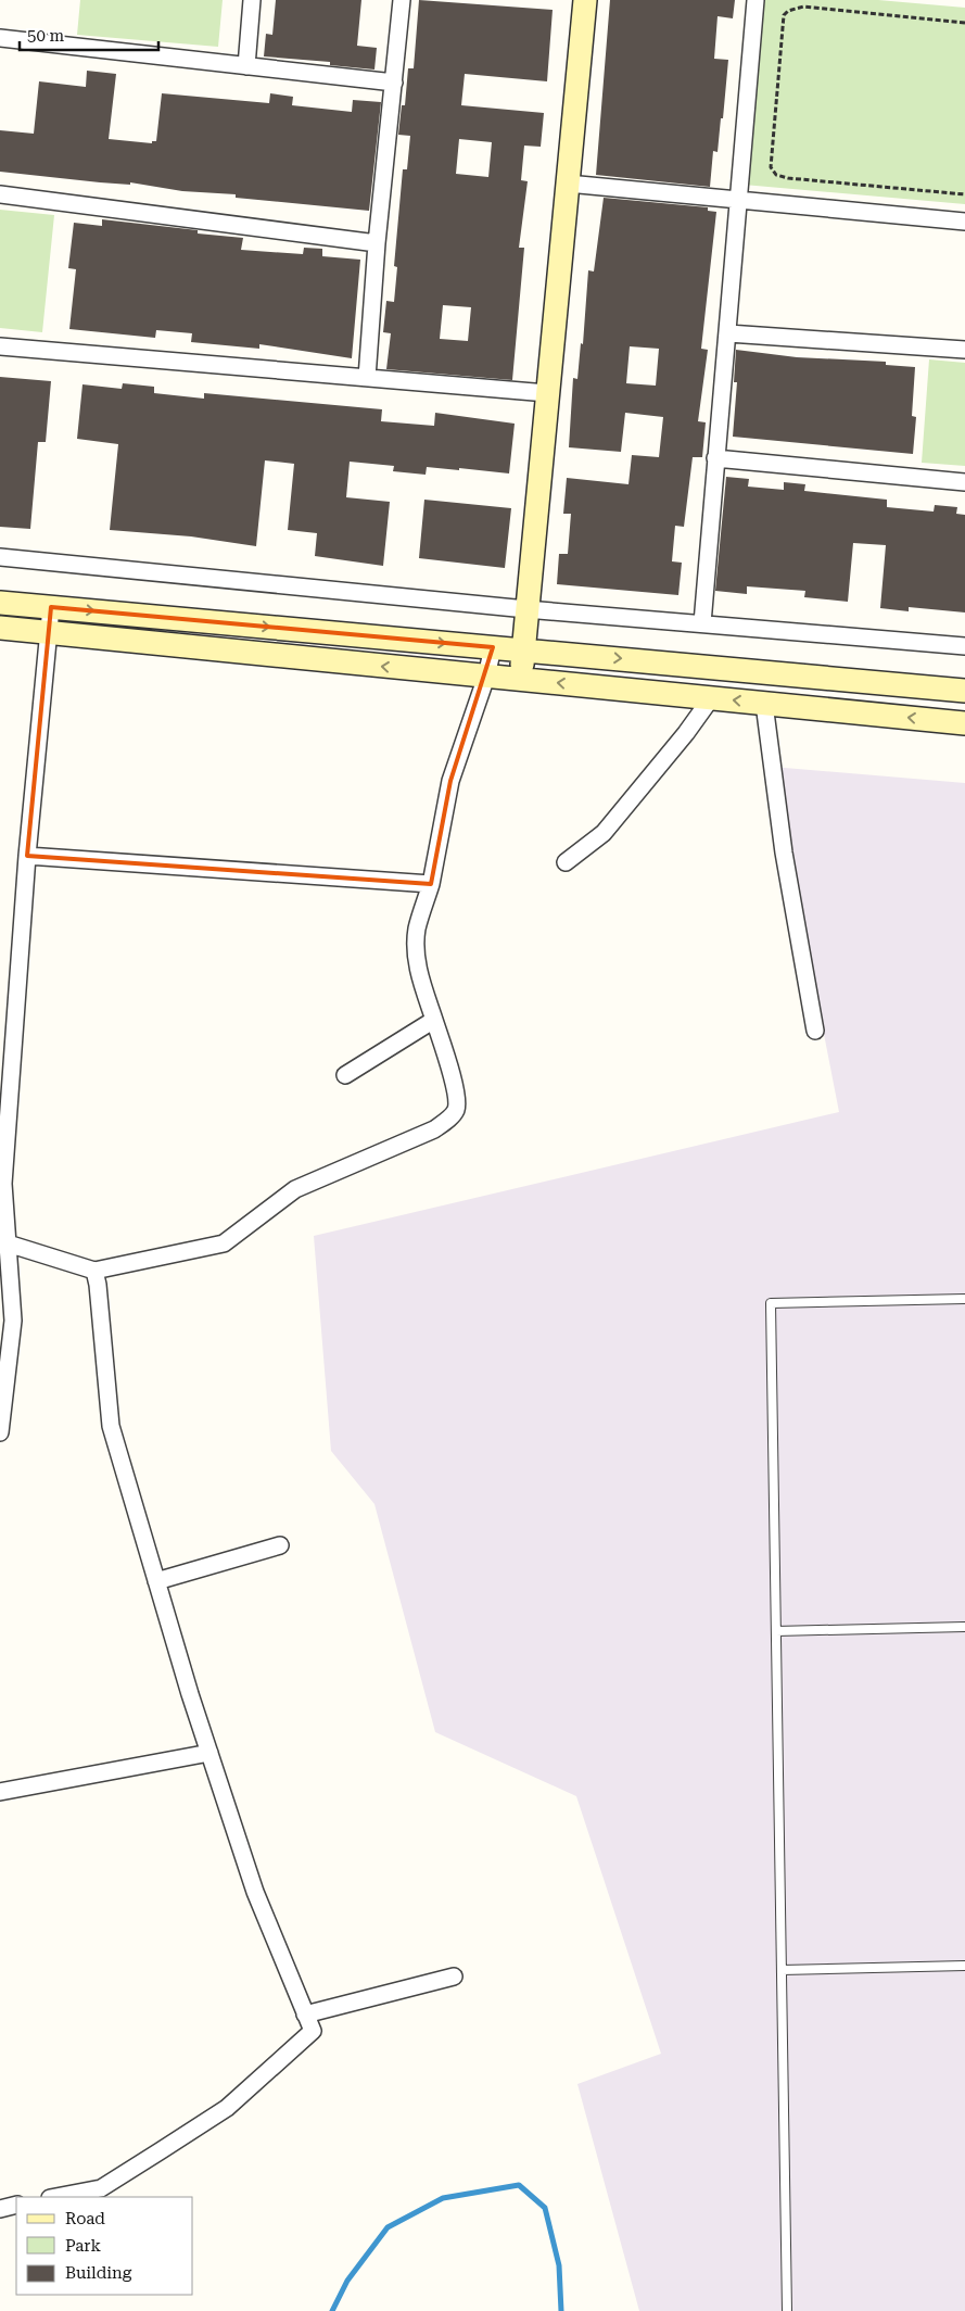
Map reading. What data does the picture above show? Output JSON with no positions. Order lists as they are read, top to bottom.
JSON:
{
  "legend": ["Road", "Park", "Building"],
  "scale_bar": "50 m"
}
